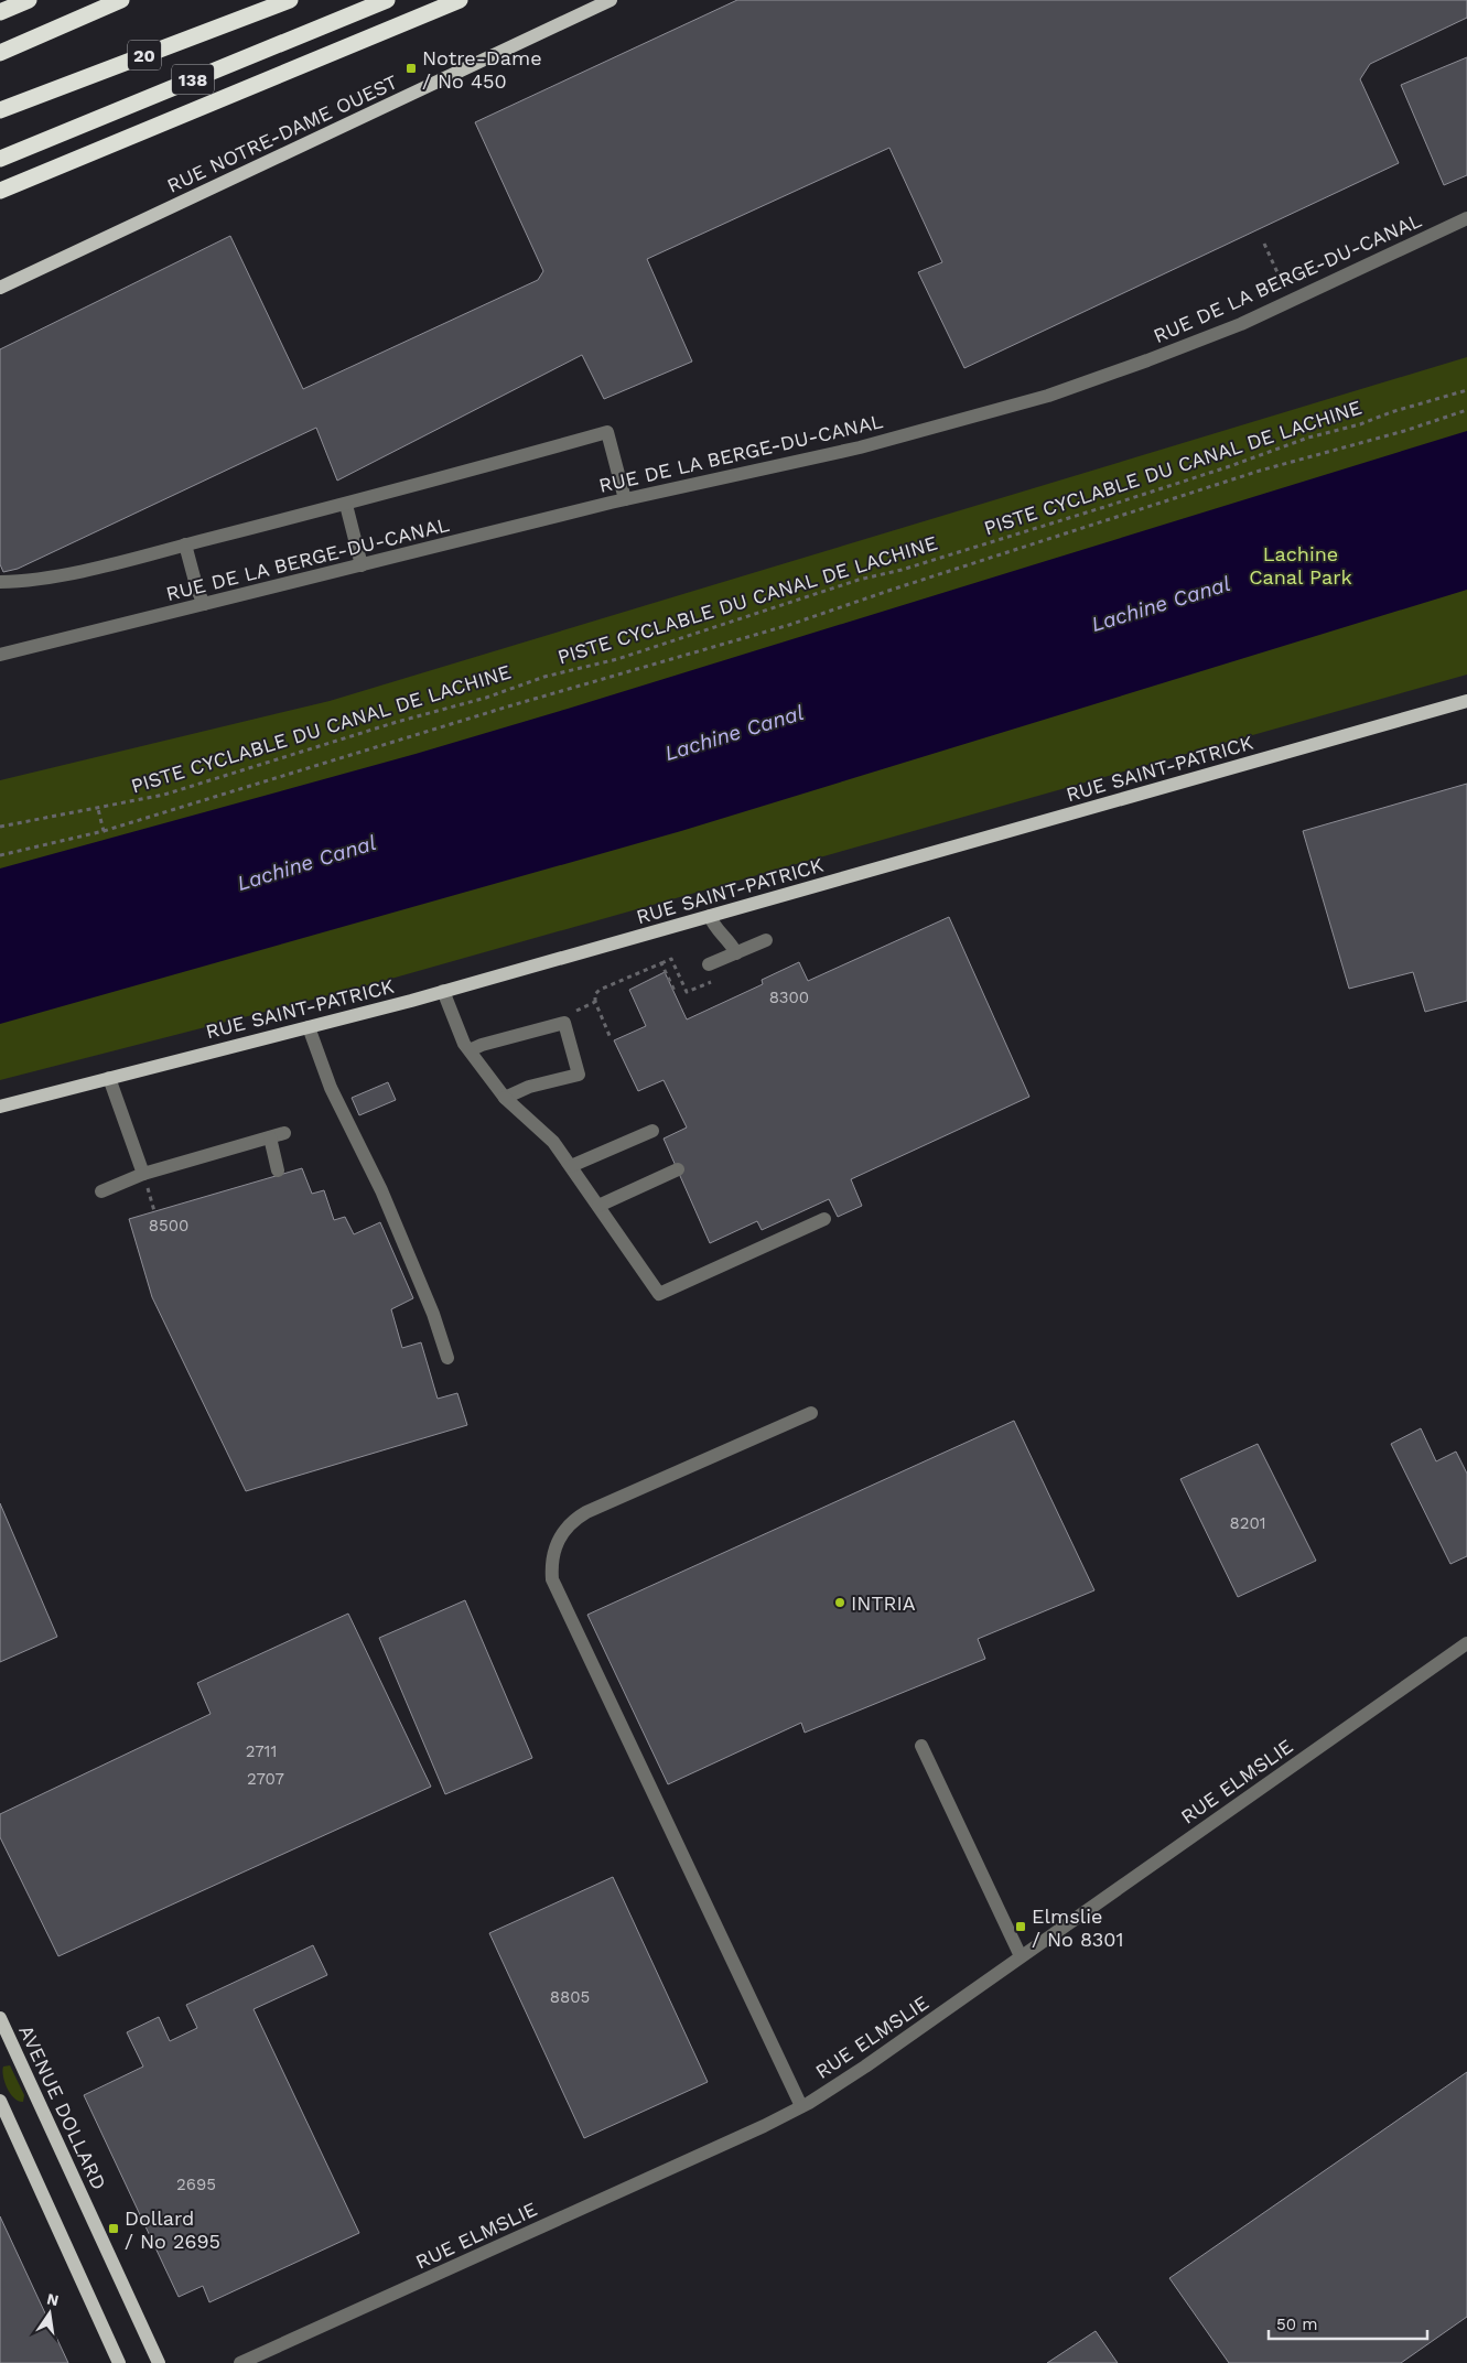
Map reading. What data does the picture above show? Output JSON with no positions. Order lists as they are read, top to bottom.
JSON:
{
  "streets": {
    "highway": ["20", "138"],
    "main road": ["RUE NOTRE-DAME OUEST", "RUE SAINT-PATRICK", "AVENUE DOLLARD"],
    "street": ["RUE DE LA BERGE-DU-CANAL", "RUE ELMSLIE"],
    "path": ["PISTE CYCLABLE DU CANAL DE LACHINE"]
  },
  "water": ["Lachine Canal"],
  "parks": ["Lachine Canal Park"],
  "places": {
    "transit": ["Notre-Dame / No 450", "Elmslie / No 8301", "Dollard / No 2695"],
    "other": ["INTRIA"]
  },
  "house_numbers": [
    "8300",
    "8500",
    "8201",
    "2711",
    "2707",
    "8805",
    "2695"
  ],
  "scale_bar": "50 m",
  "north": "top"
}
